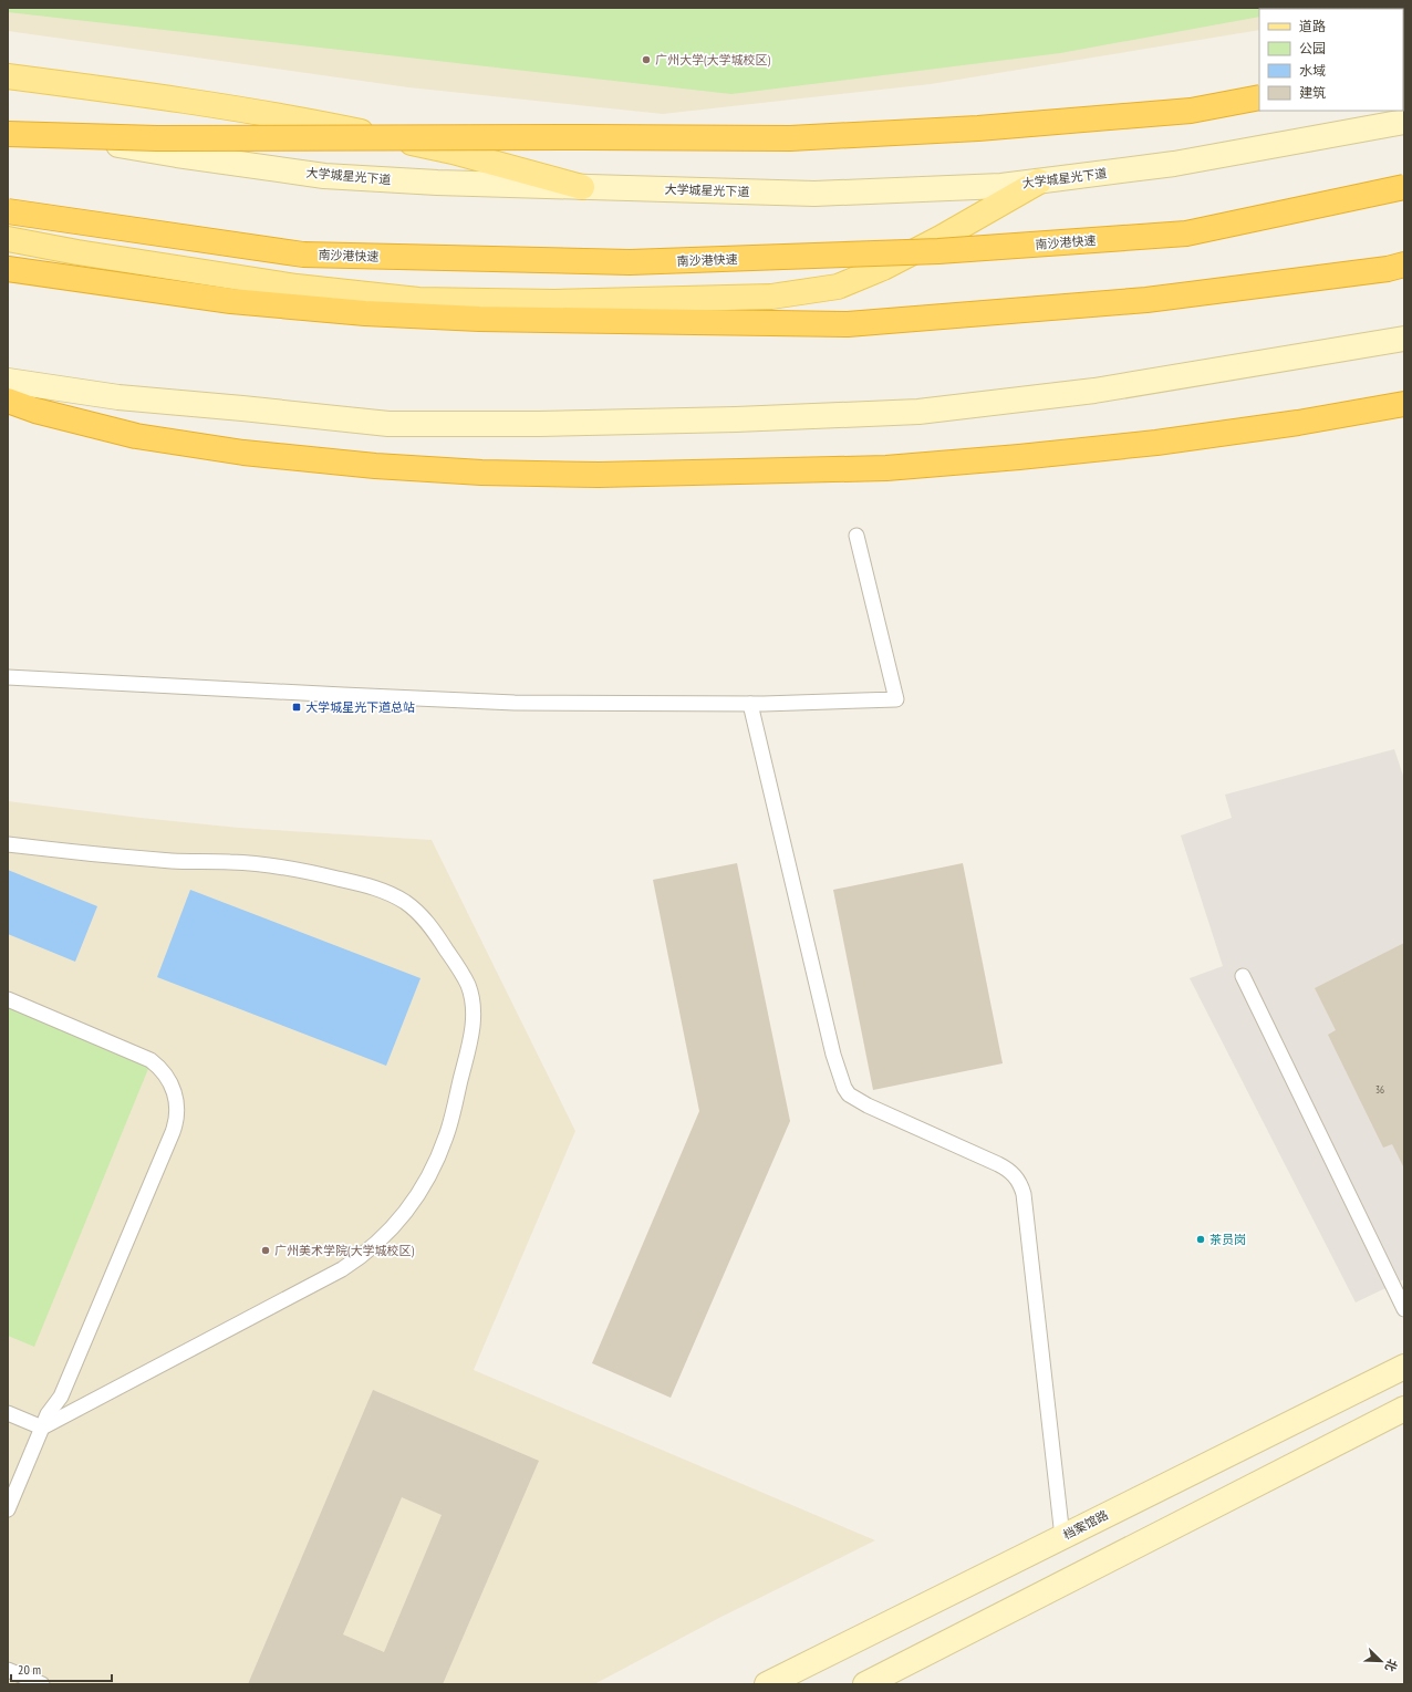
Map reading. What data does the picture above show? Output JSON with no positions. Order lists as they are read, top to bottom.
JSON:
{
  "streets": {
    "highway": ["南沙港快速"],
    "main road": ["大学城星光下道", "档案馆路"]
  },
  "places": {
    "other": ["广州大学(大学城校区)", "茶员岗", "广州美术学院(大学城校区)"],
    "transit": ["大学城星光下道总站"]
  },
  "house_numbers": ["36"],
  "legend": [
    "道路",
    "公园",
    "水域",
    "建筑"
  ],
  "scale_bar": "20 m",
  "north": "bottom right"
}
